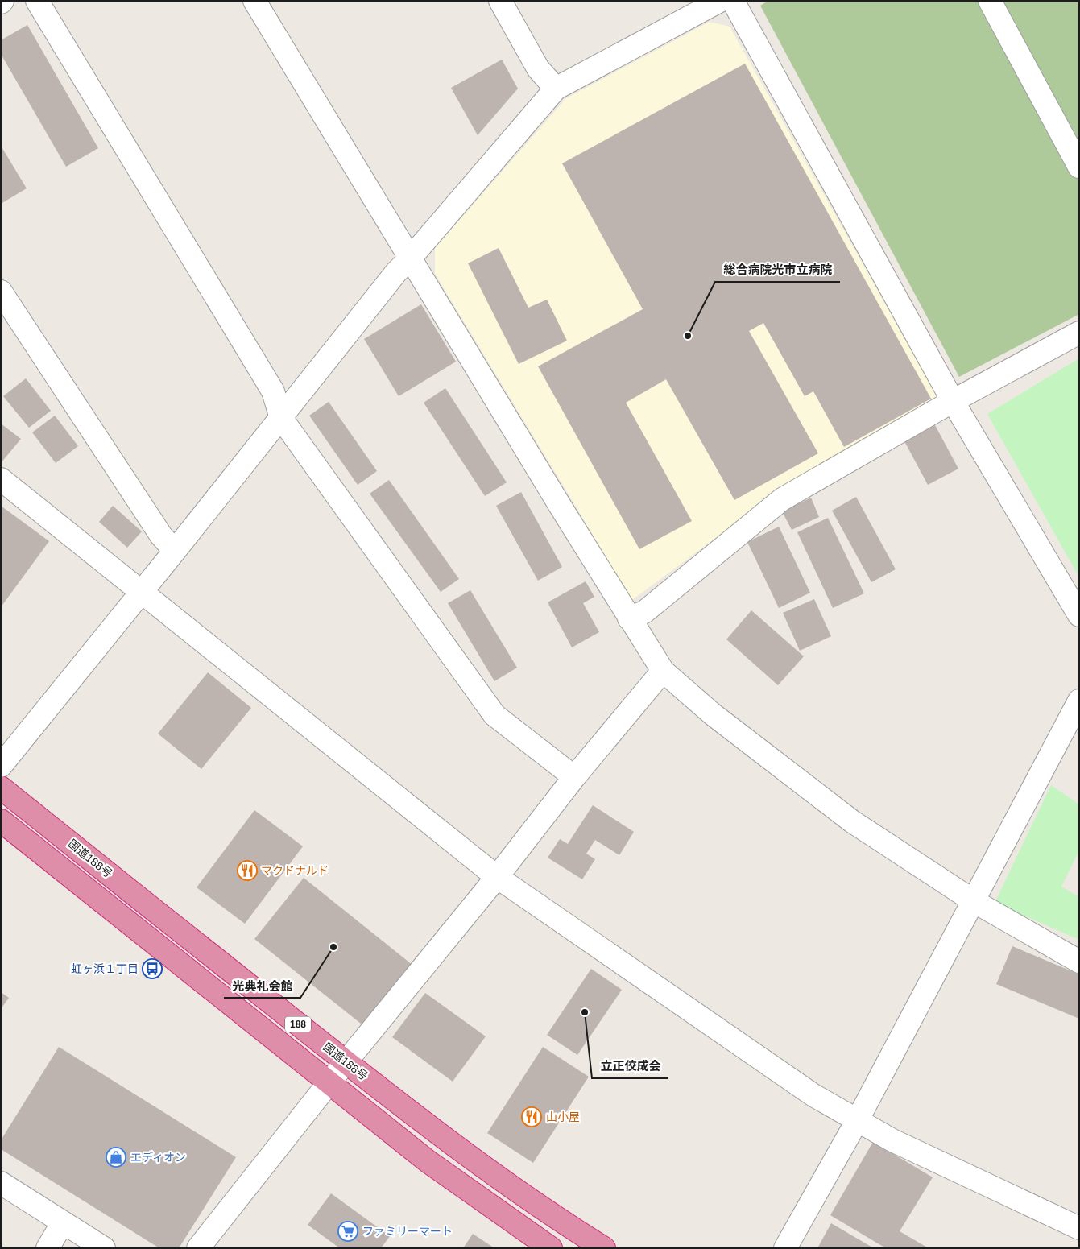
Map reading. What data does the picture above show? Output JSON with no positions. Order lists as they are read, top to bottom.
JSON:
{
  "streets": {
    "highway": ["国道188号", "188"]
  },
  "places": {
    "other": ["総合病院光市立病院", "光典礼会館", "立正佼成会"],
    "restaurant": ["マクドナルド", "山小屋"],
    "bus stop": ["虹ヶ浜１丁目"],
    "shop": ["エディオン"],
    "supermarket": ["ファミリーマート"]
  }
}
